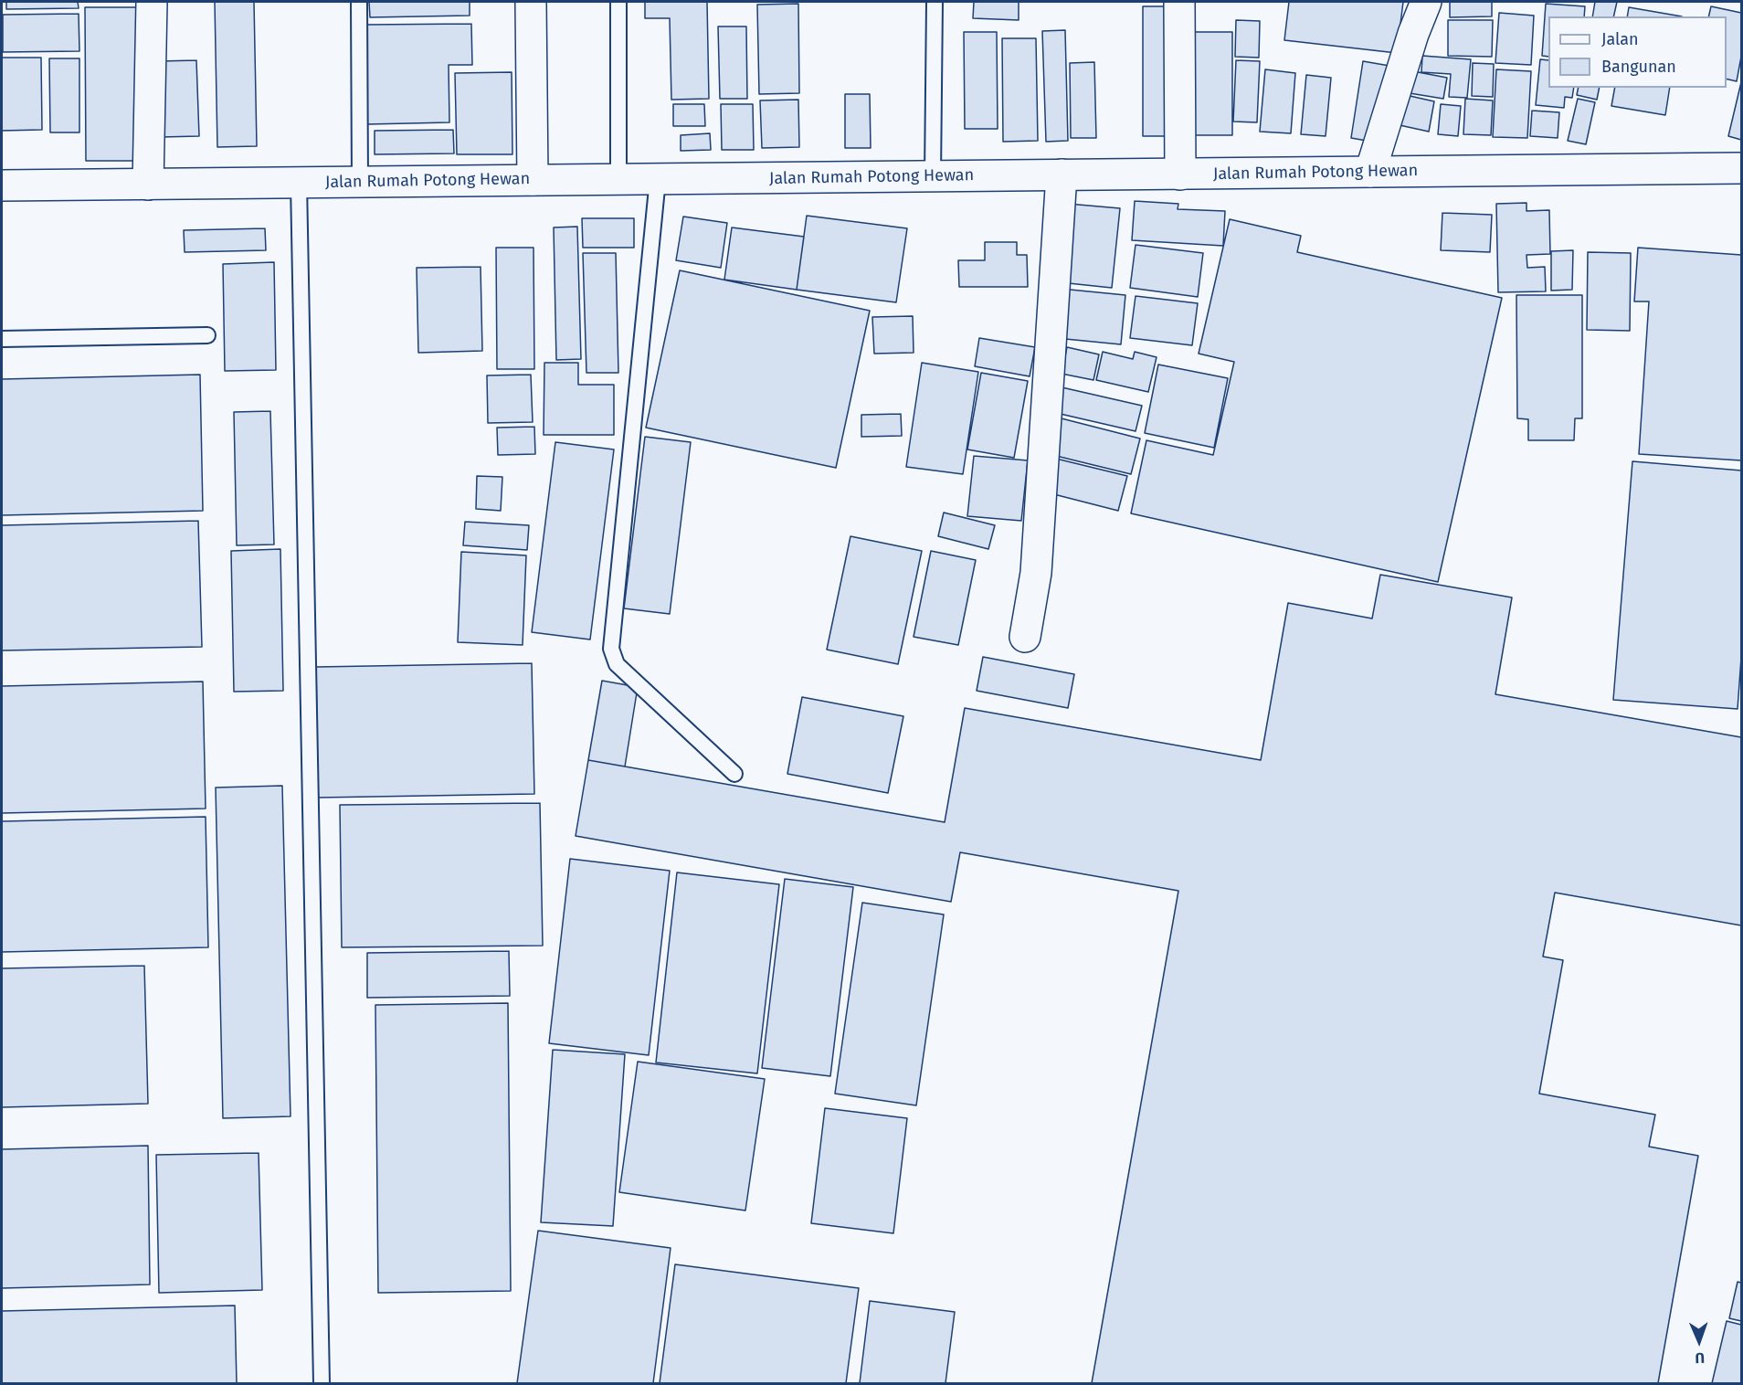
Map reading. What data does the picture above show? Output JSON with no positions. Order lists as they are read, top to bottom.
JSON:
{
  "streets": {
    "street": ["Jalan Rumah Potong Hewan"]
  },
  "legend": ["Jalan", "Bangunan"],
  "north": "bottom"
}
